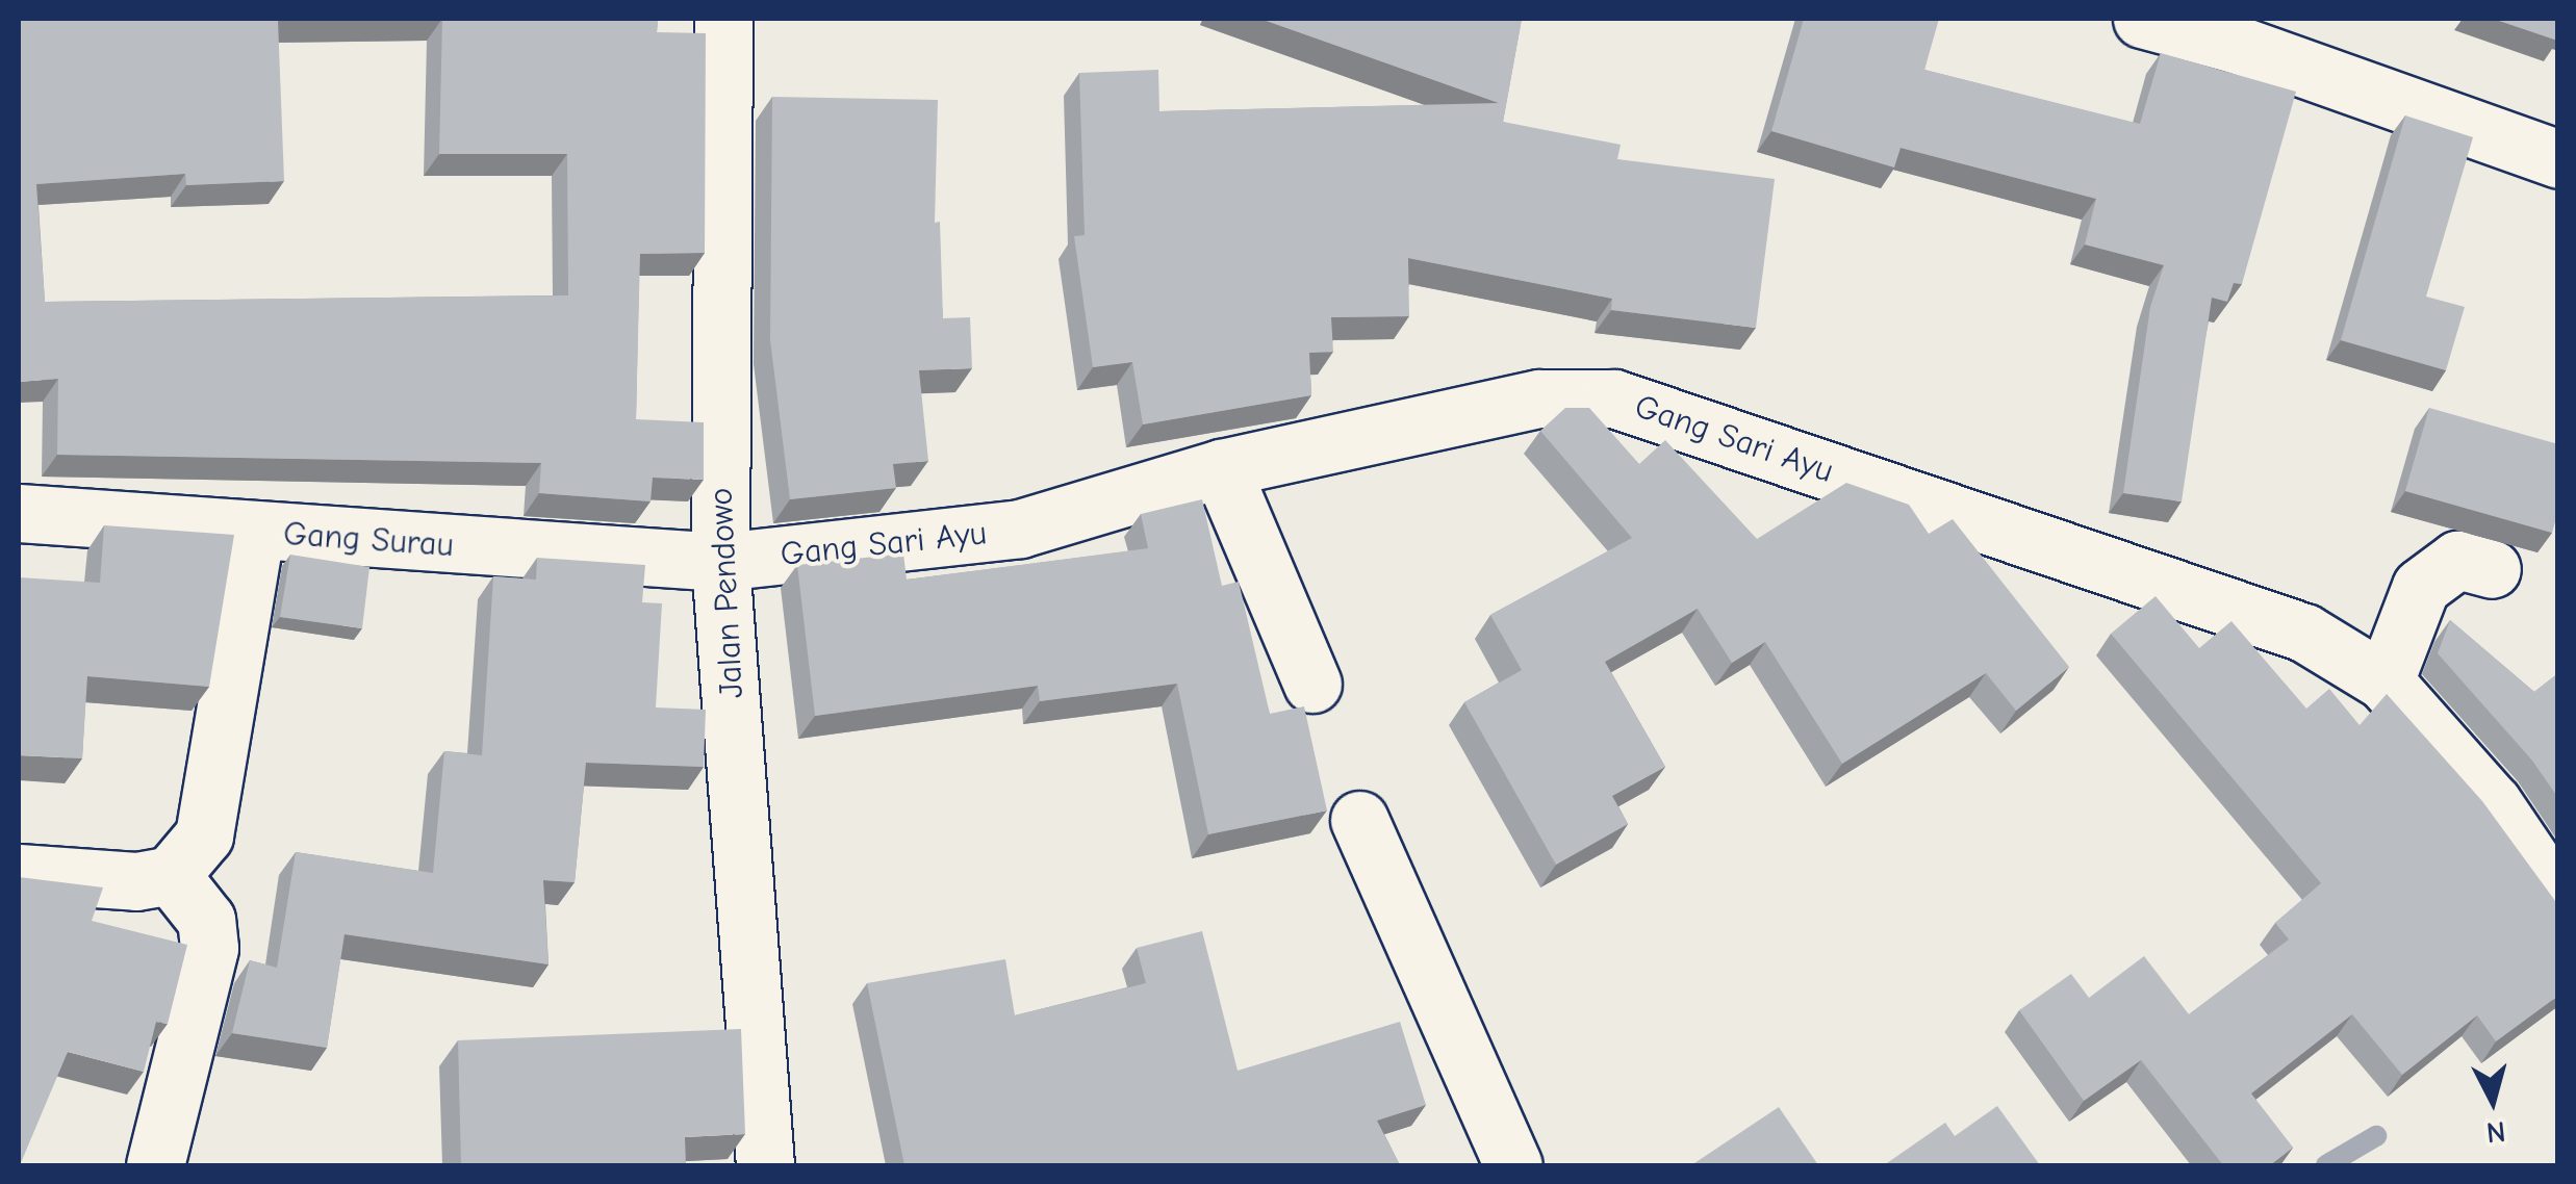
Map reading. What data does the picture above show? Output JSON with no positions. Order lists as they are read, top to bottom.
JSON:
{
  "streets": {
    "street": ["Gang Sari Ayu", "Gang Surau", "Jalan Pendowo"]
  },
  "crossings": [
    ["Gang Sari Ayu", "Gang Surau"],
    ["Gang Sari Ayu", "Jalan Pendowo"],
    ["Gang Surau", "Jalan Pendowo"]
  ],
  "north": "bottom"
}
